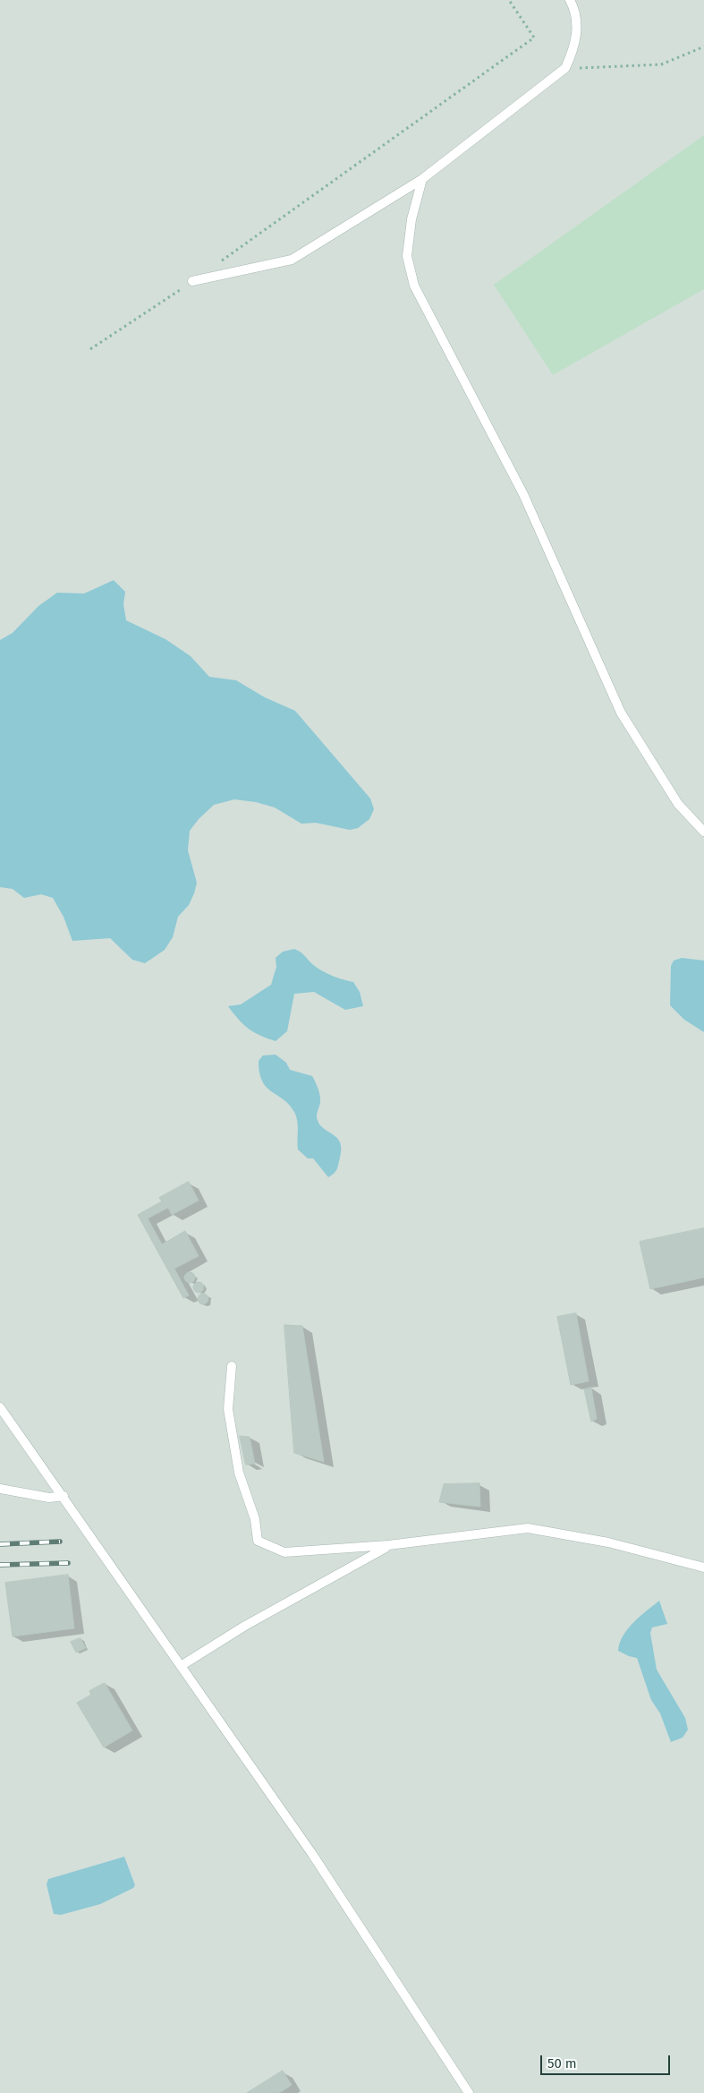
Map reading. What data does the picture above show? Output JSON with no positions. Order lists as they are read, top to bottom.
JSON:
{
  "scale_bar": "50 m"
}
